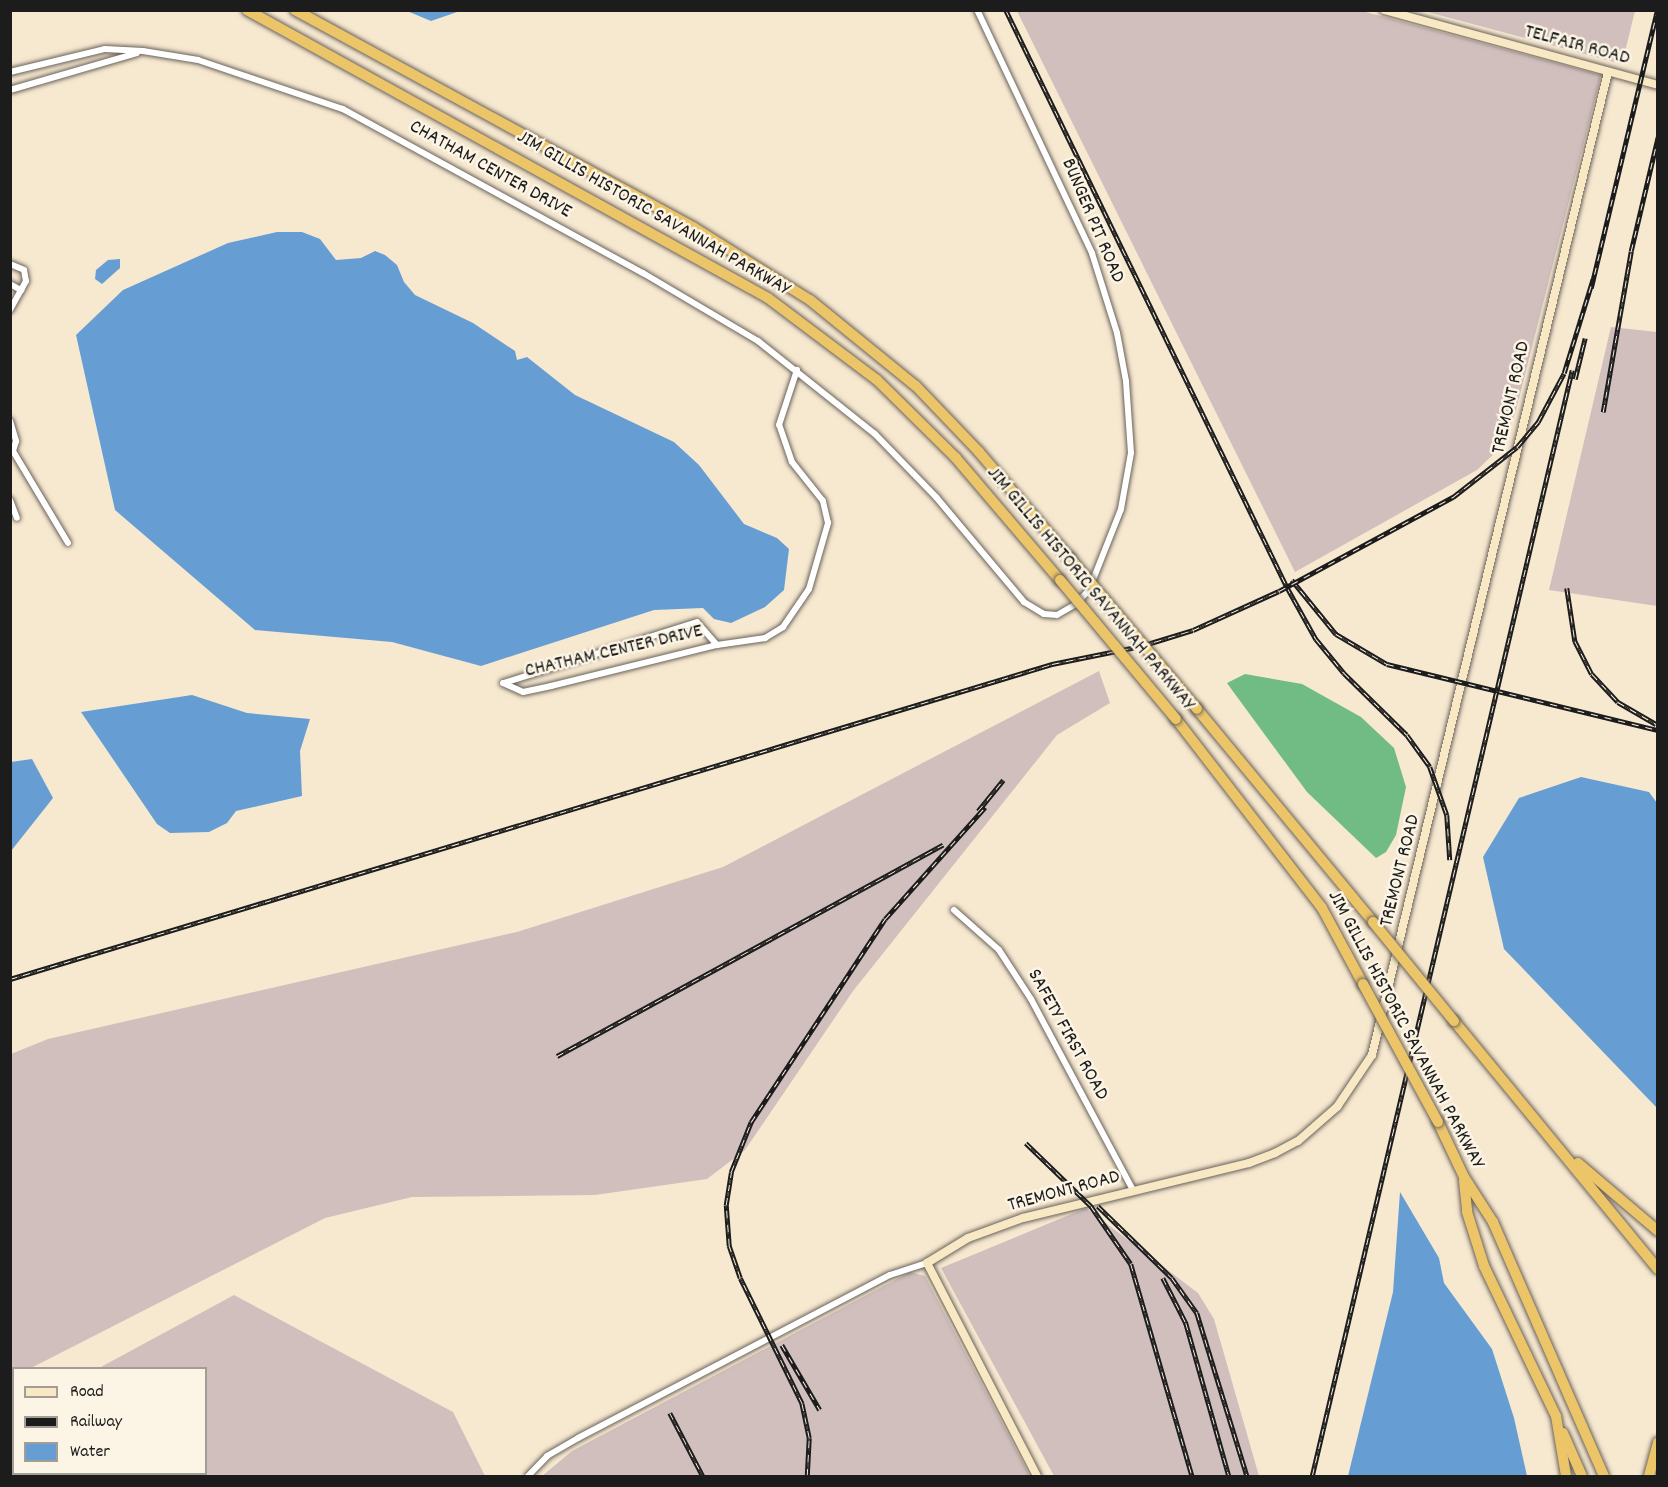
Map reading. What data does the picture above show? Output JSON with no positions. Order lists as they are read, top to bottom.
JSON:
{
  "streets": {
    "highway": ["JIM GILLIS HISTORIC SAVANNAH PARKWAY"],
    "street": [
      "TELFAIR ROAD",
      "CHATHAM CENTER DRIVE",
      "BUNGER PIT ROAD",
      "TREMONT ROAD",
      "SAFETY FIRST ROAD"
    ]
  },
  "crossings": [
    ["TELFAIR ROAD", "TREMONT ROAD"],
    ["CHATHAM CENTER DRIVE", "BUNGER PIT ROAD"],
    ["TREMONT ROAD", "SAFETY FIRST ROAD"]
  ],
  "legend": ["Road", "Railway", "Water"]
}
